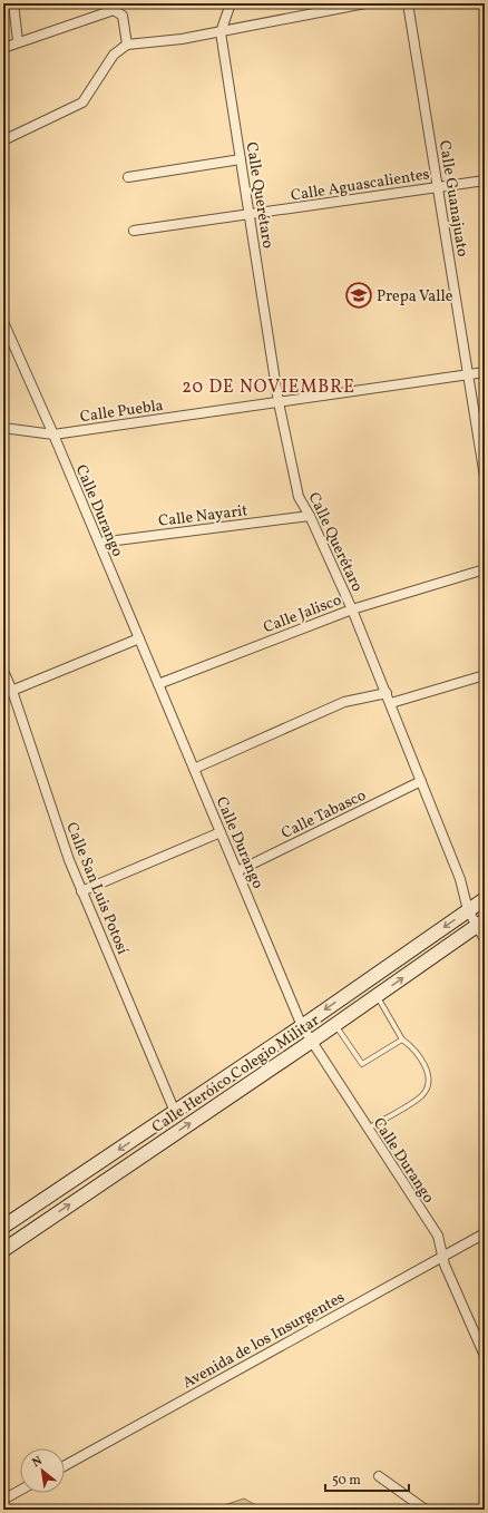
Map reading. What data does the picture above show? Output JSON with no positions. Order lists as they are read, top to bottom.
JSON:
{
  "streets": {
    "main road": ["Calle Heróico Colegio Militar"],
    "street": [
      "Calle Aguascalientes",
      "Calle Querétaro",
      "Calle Guanajuato",
      "Calle Puebla",
      "Calle Durango",
      "Calle Nayarit",
      "Calle Jalisco",
      "Calle Tabasco",
      "Calle San Luis Potosí",
      "Avenida de los Insurgentes"
    ]
  },
  "crossings": [
    ["Calle Aguascalientes", "Calle Querétaro"],
    ["Calle Aguascalientes", "Calle Guanajuato"],
    ["Calle Querétaro", "Calle Puebla"],
    ["Calle Querétaro", "Calle Nayarit"],
    ["Calle Querétaro", "Calle Jalisco"],
    ["Calle Querétaro", "Calle Tabasco"],
    ["Calle Querétaro", "Calle Heróico Colegio Militar"],
    ["Calle Guanajuato", "Calle Puebla"],
    ["Calle Puebla", "Calle Durango"],
    ["Calle Durango", "Calle Nayarit"],
    ["Calle Durango", "Calle Jalisco"],
    ["Calle Durango", "Calle Tabasco"],
    ["Calle Durango", "Calle Heróico Colegio Militar"],
    ["Calle Durango", "Avenida de los Insurgentes"],
    ["Calle San Luis Potosí", "Calle Heróico Colegio Militar"]
  ],
  "districts": ["20 DE NOVIEMBRE"],
  "places": {
    "school or university": ["Prepa Valle"]
  },
  "scale_bar": "50 m",
  "north": "top left"
}
